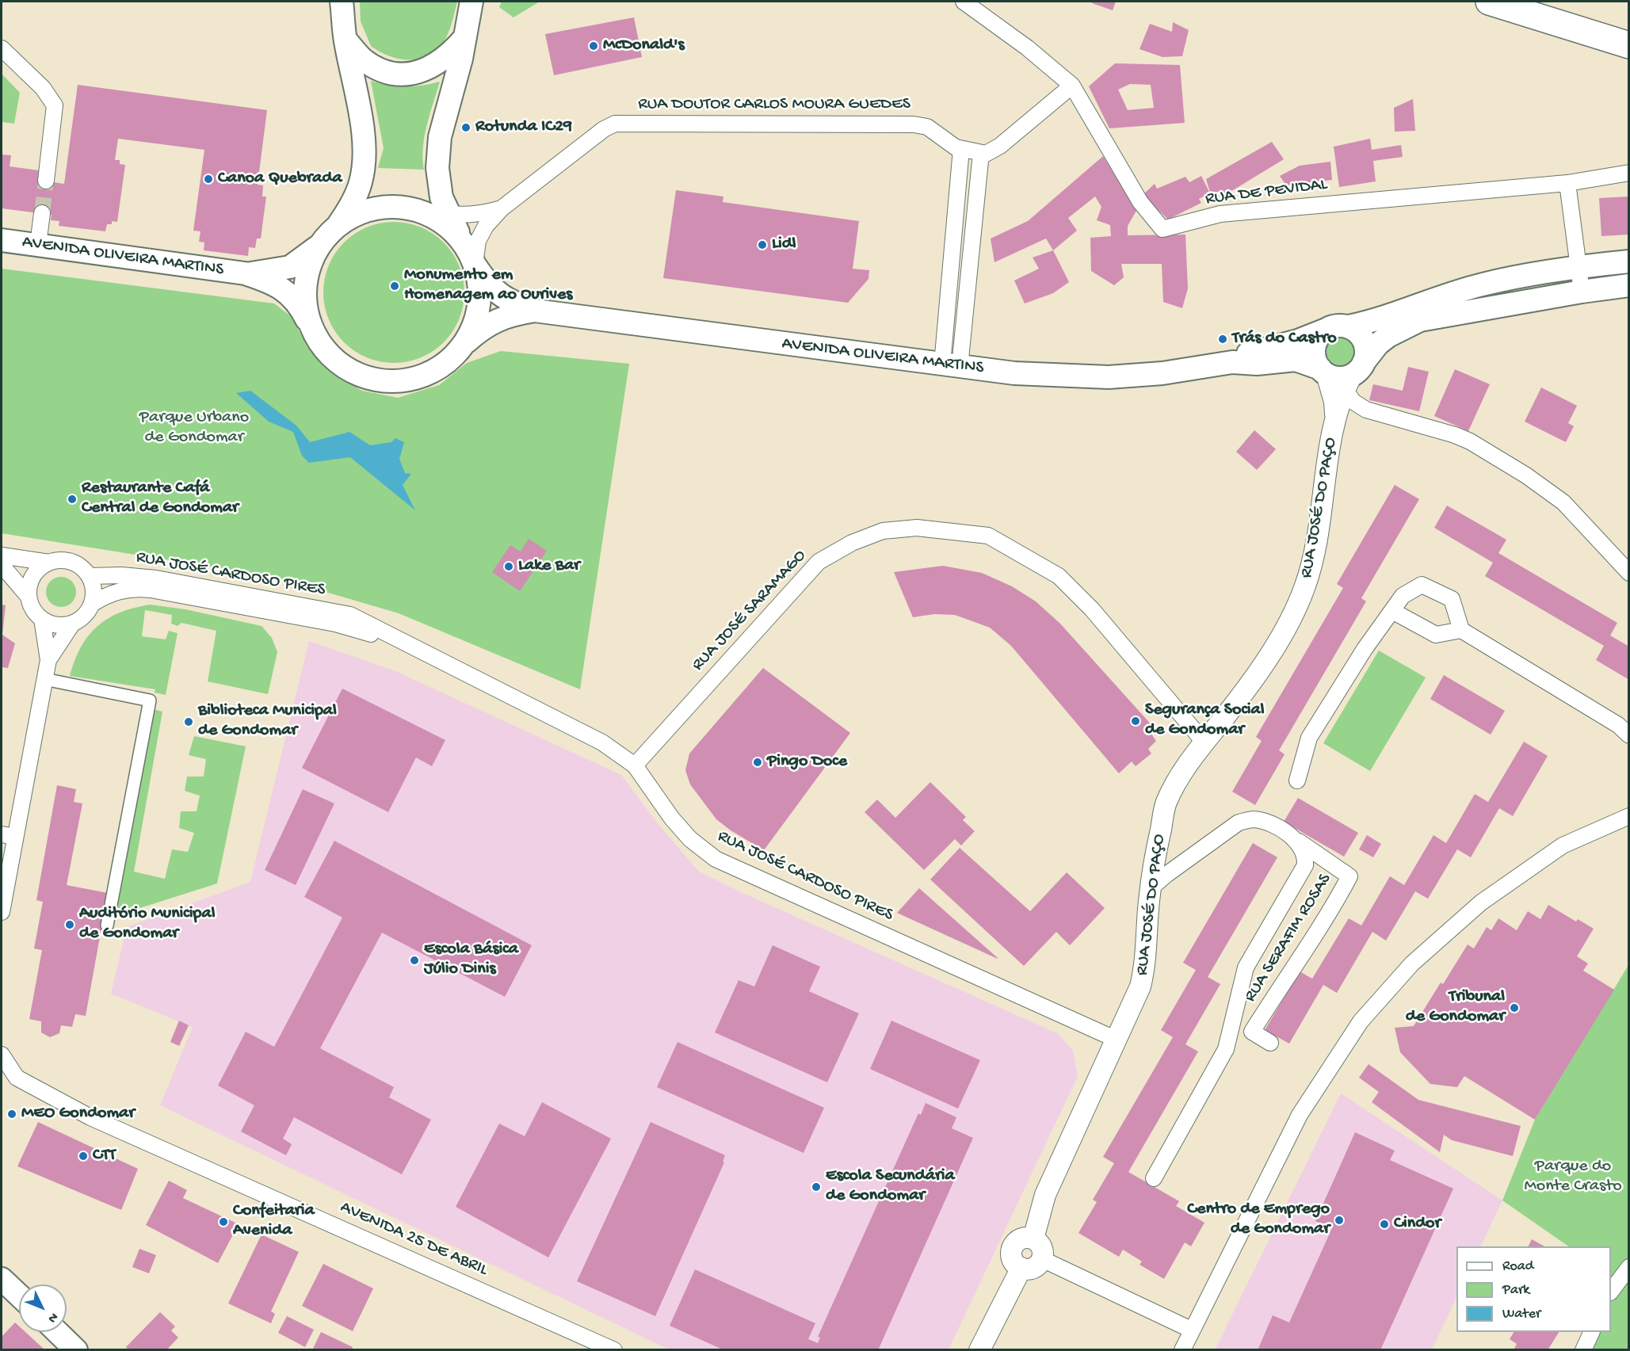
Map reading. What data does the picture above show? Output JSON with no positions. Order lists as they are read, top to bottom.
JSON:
{
  "streets": {
    "main road": ["AVENIDA OLIVEIRA MARTINS"],
    "street": [
      "RUA DOUTOR CARLOS MOURA GUEDES",
      "RUA DE PEVIDAL",
      "RUA JOSÉ DO PAÇO",
      "RUA JOSÉ CARDOSO PIRES",
      "RUA JOSÉ SARAMAGO",
      "RUA SERAFIM ROSAS",
      "AVENIDA 25 DE ABRIL"
    ]
  },
  "crossings": [
    ["RUA DOUTOR CARLOS MOURA GUEDES", "AVENIDA OLIVEIRA MARTINS"],
    ["AVENIDA OLIVEIRA MARTINS", "RUA JOSÉ DO PAÇO"],
    ["RUA JOSÉ DO PAÇO", "RUA JOSÉ CARDOSO PIRES"],
    ["RUA JOSÉ DO PAÇO", "RUA JOSÉ SARAMAGO"],
    ["RUA JOSÉ DO PAÇO", "RUA SERAFIM ROSAS"],
    ["RUA JOSÉ CARDOSO PIRES", "RUA JOSÉ SARAMAGO"]
  ],
  "parks": ["Parque Urbano de Gondomar", "Parque do Monte Crasto"],
  "places": [
    "McDonald's",
    "Rotunda IC29",
    "Canoa Quebrada",
    "Lidl",
    "Monumento em Homenagem ao Ourives",
    "Trás do Castro",
    "Restaurante Cafá Central de Gondomar",
    "Lake Bar",
    "Segurança Social de Gondomar",
    "Biblioteca Municipal de Gondomar",
    "Pingo Doce",
    "Auditório Municipal de Gondomar",
    "Escola Básica Júlio Dinis",
    "Tribunal de Gondomar",
    "MEO Gondomar",
    "CTT",
    "Escola Secundária de Gondomar",
    "Centro de Emprego de Gondomar",
    "Confeitaria Avenida",
    "Cindor"
  ],
  "legend": ["Road", "Park", "Water"],
  "north": "bottom right"
}
